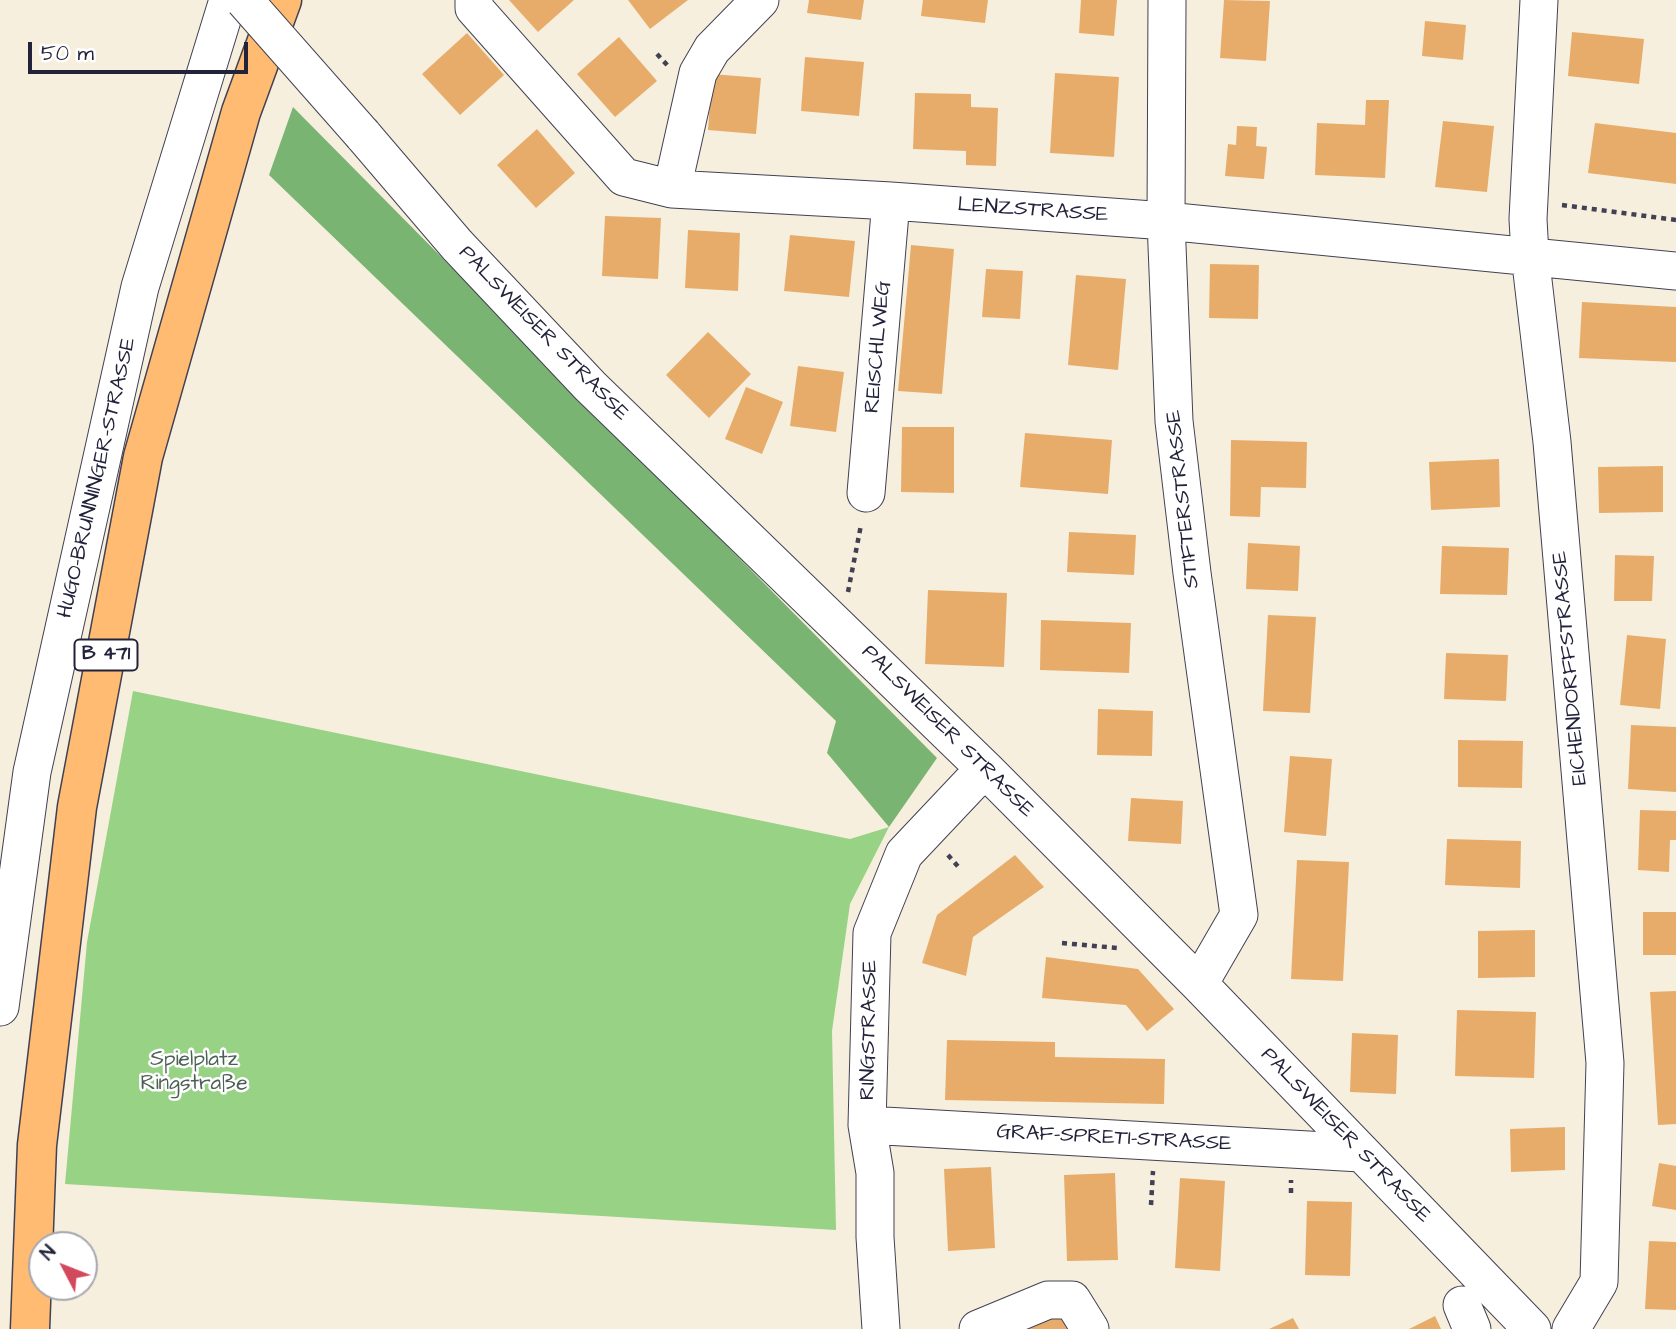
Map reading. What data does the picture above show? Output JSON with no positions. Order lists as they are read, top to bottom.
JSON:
{
  "streets": {
    "highway": ["B 471"],
    "street": [
      "LENZSTRASSE",
      "PALSWEISER STRASSE",
      "REISCHLWEG",
      "HUGO-BRUNNINGER-STRASSE",
      "STIFTERSTRASSE",
      "EICHENDORFFSTRASSE",
      "RINGSTRASSE",
      "GRAF-SPRETI-STRASSE"
    ]
  },
  "crossings": [
    ["LENZSTRASSE", "REISCHLWEG"],
    ["LENZSTRASSE", "STIFTERSTRASSE"],
    ["LENZSTRASSE", "EICHENDORFFSTRASSE"],
    ["PALSWEISER STRASSE", "STIFTERSTRASSE"],
    ["PALSWEISER STRASSE", "RINGSTRASSE"],
    ["PALSWEISER STRASSE", "GRAF-SPRETI-STRASSE"],
    ["RINGSTRASSE", "GRAF-SPRETI-STRASSE"]
  ],
  "parks": ["Spielplatz Ringstraße"],
  "scale_bar": "50 m",
  "north": "top left"
}
